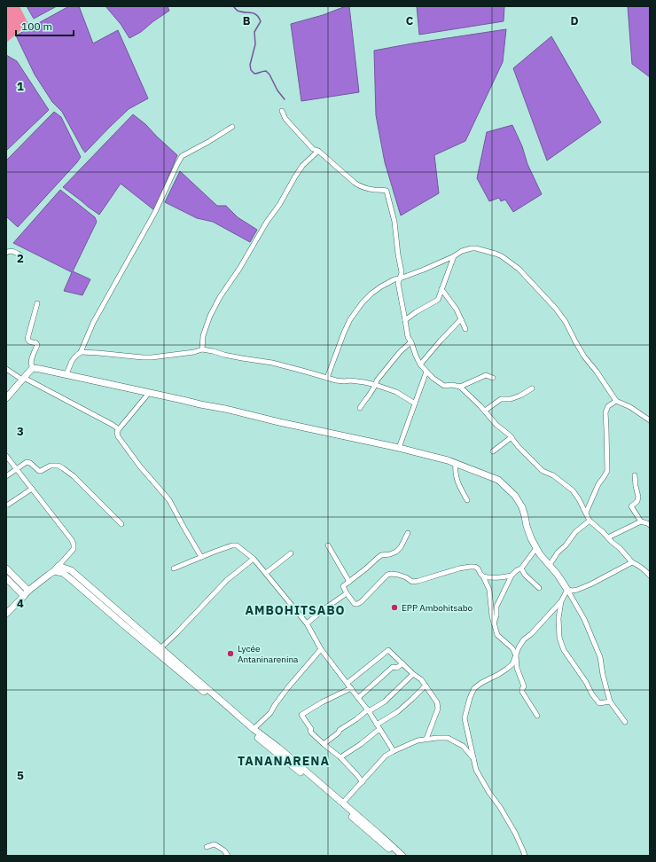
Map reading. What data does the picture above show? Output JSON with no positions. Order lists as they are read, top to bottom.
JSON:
{
  "districts": ["AMBOHITSABO", "TANANARENA"],
  "places": ["EPP Ambohitsabo", "Lycée Antaninarenina"],
  "scale_bar": "100 m",
  "grid": {
    "columns": ["B", "C", "D"],
    "rows": [
      "1",
      "2",
      "3",
      "4",
      "5"
    ]
  }
}
